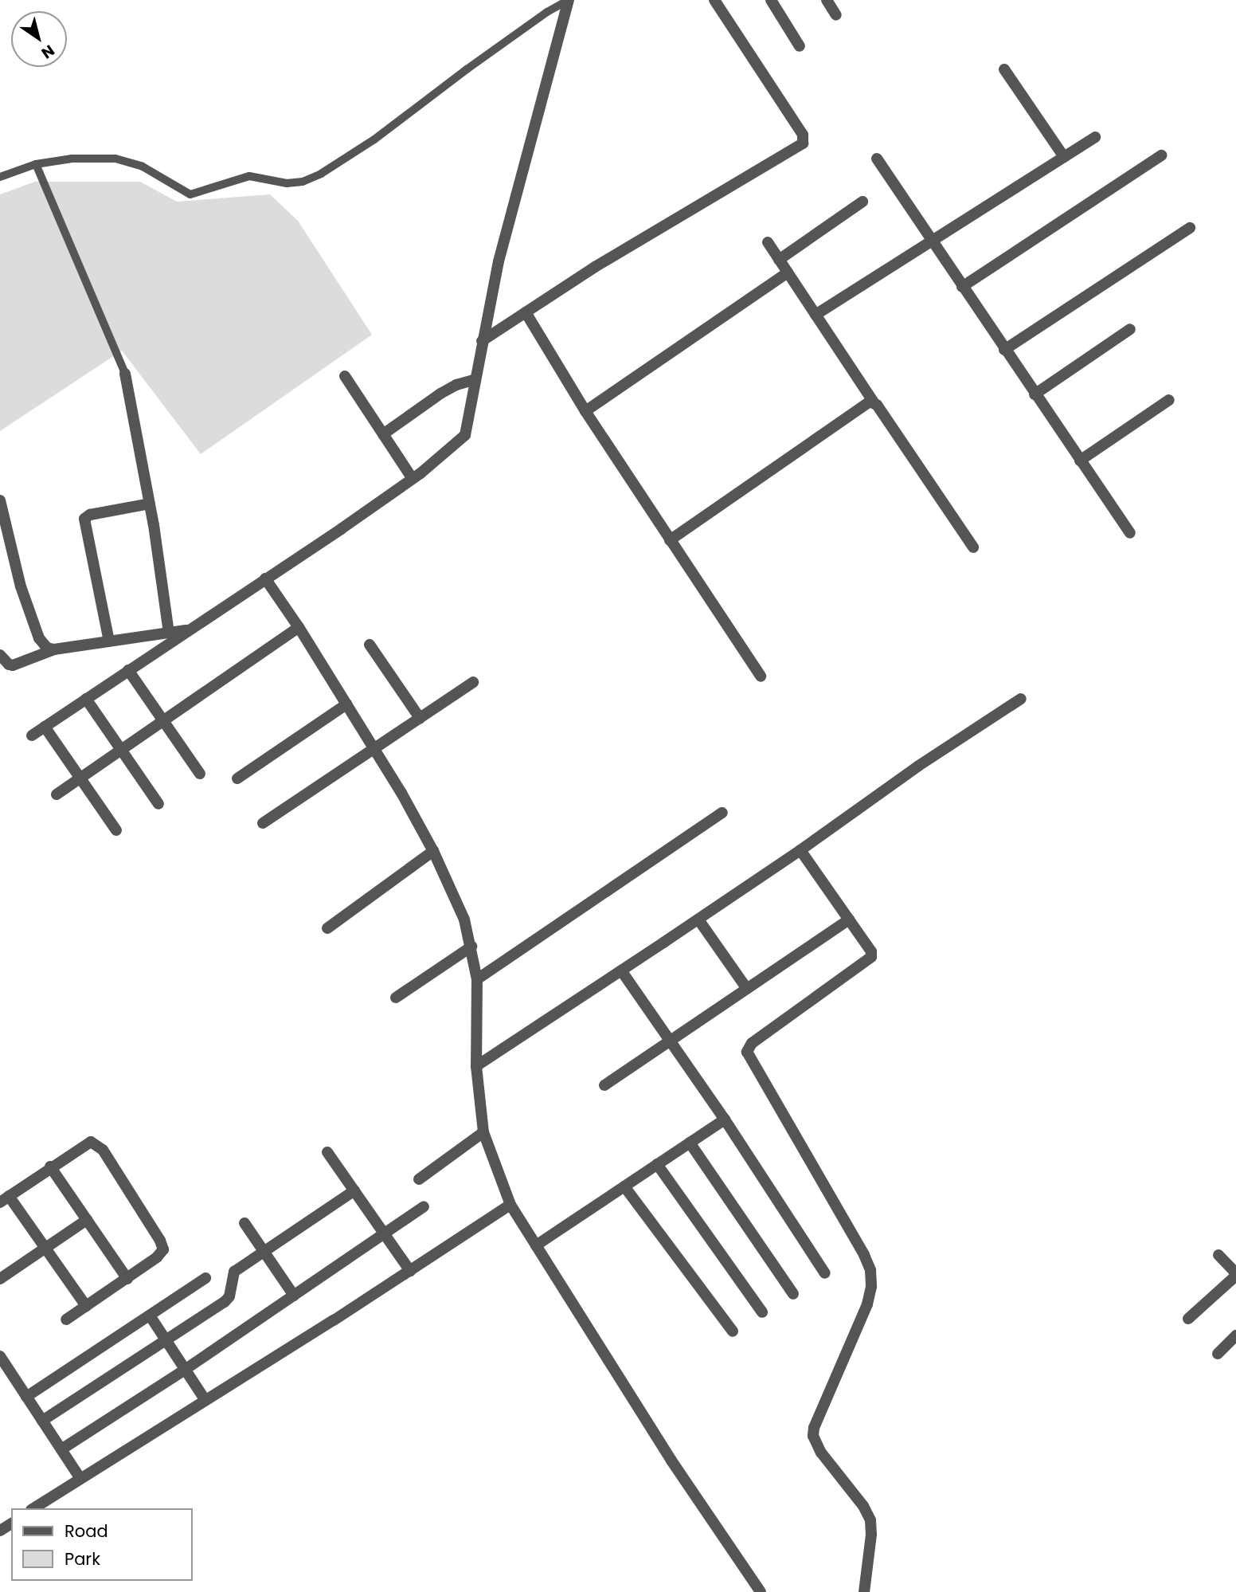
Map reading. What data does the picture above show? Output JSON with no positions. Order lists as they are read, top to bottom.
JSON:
{
  "legend": ["Road", "Park"],
  "north": "bottom right"
}
